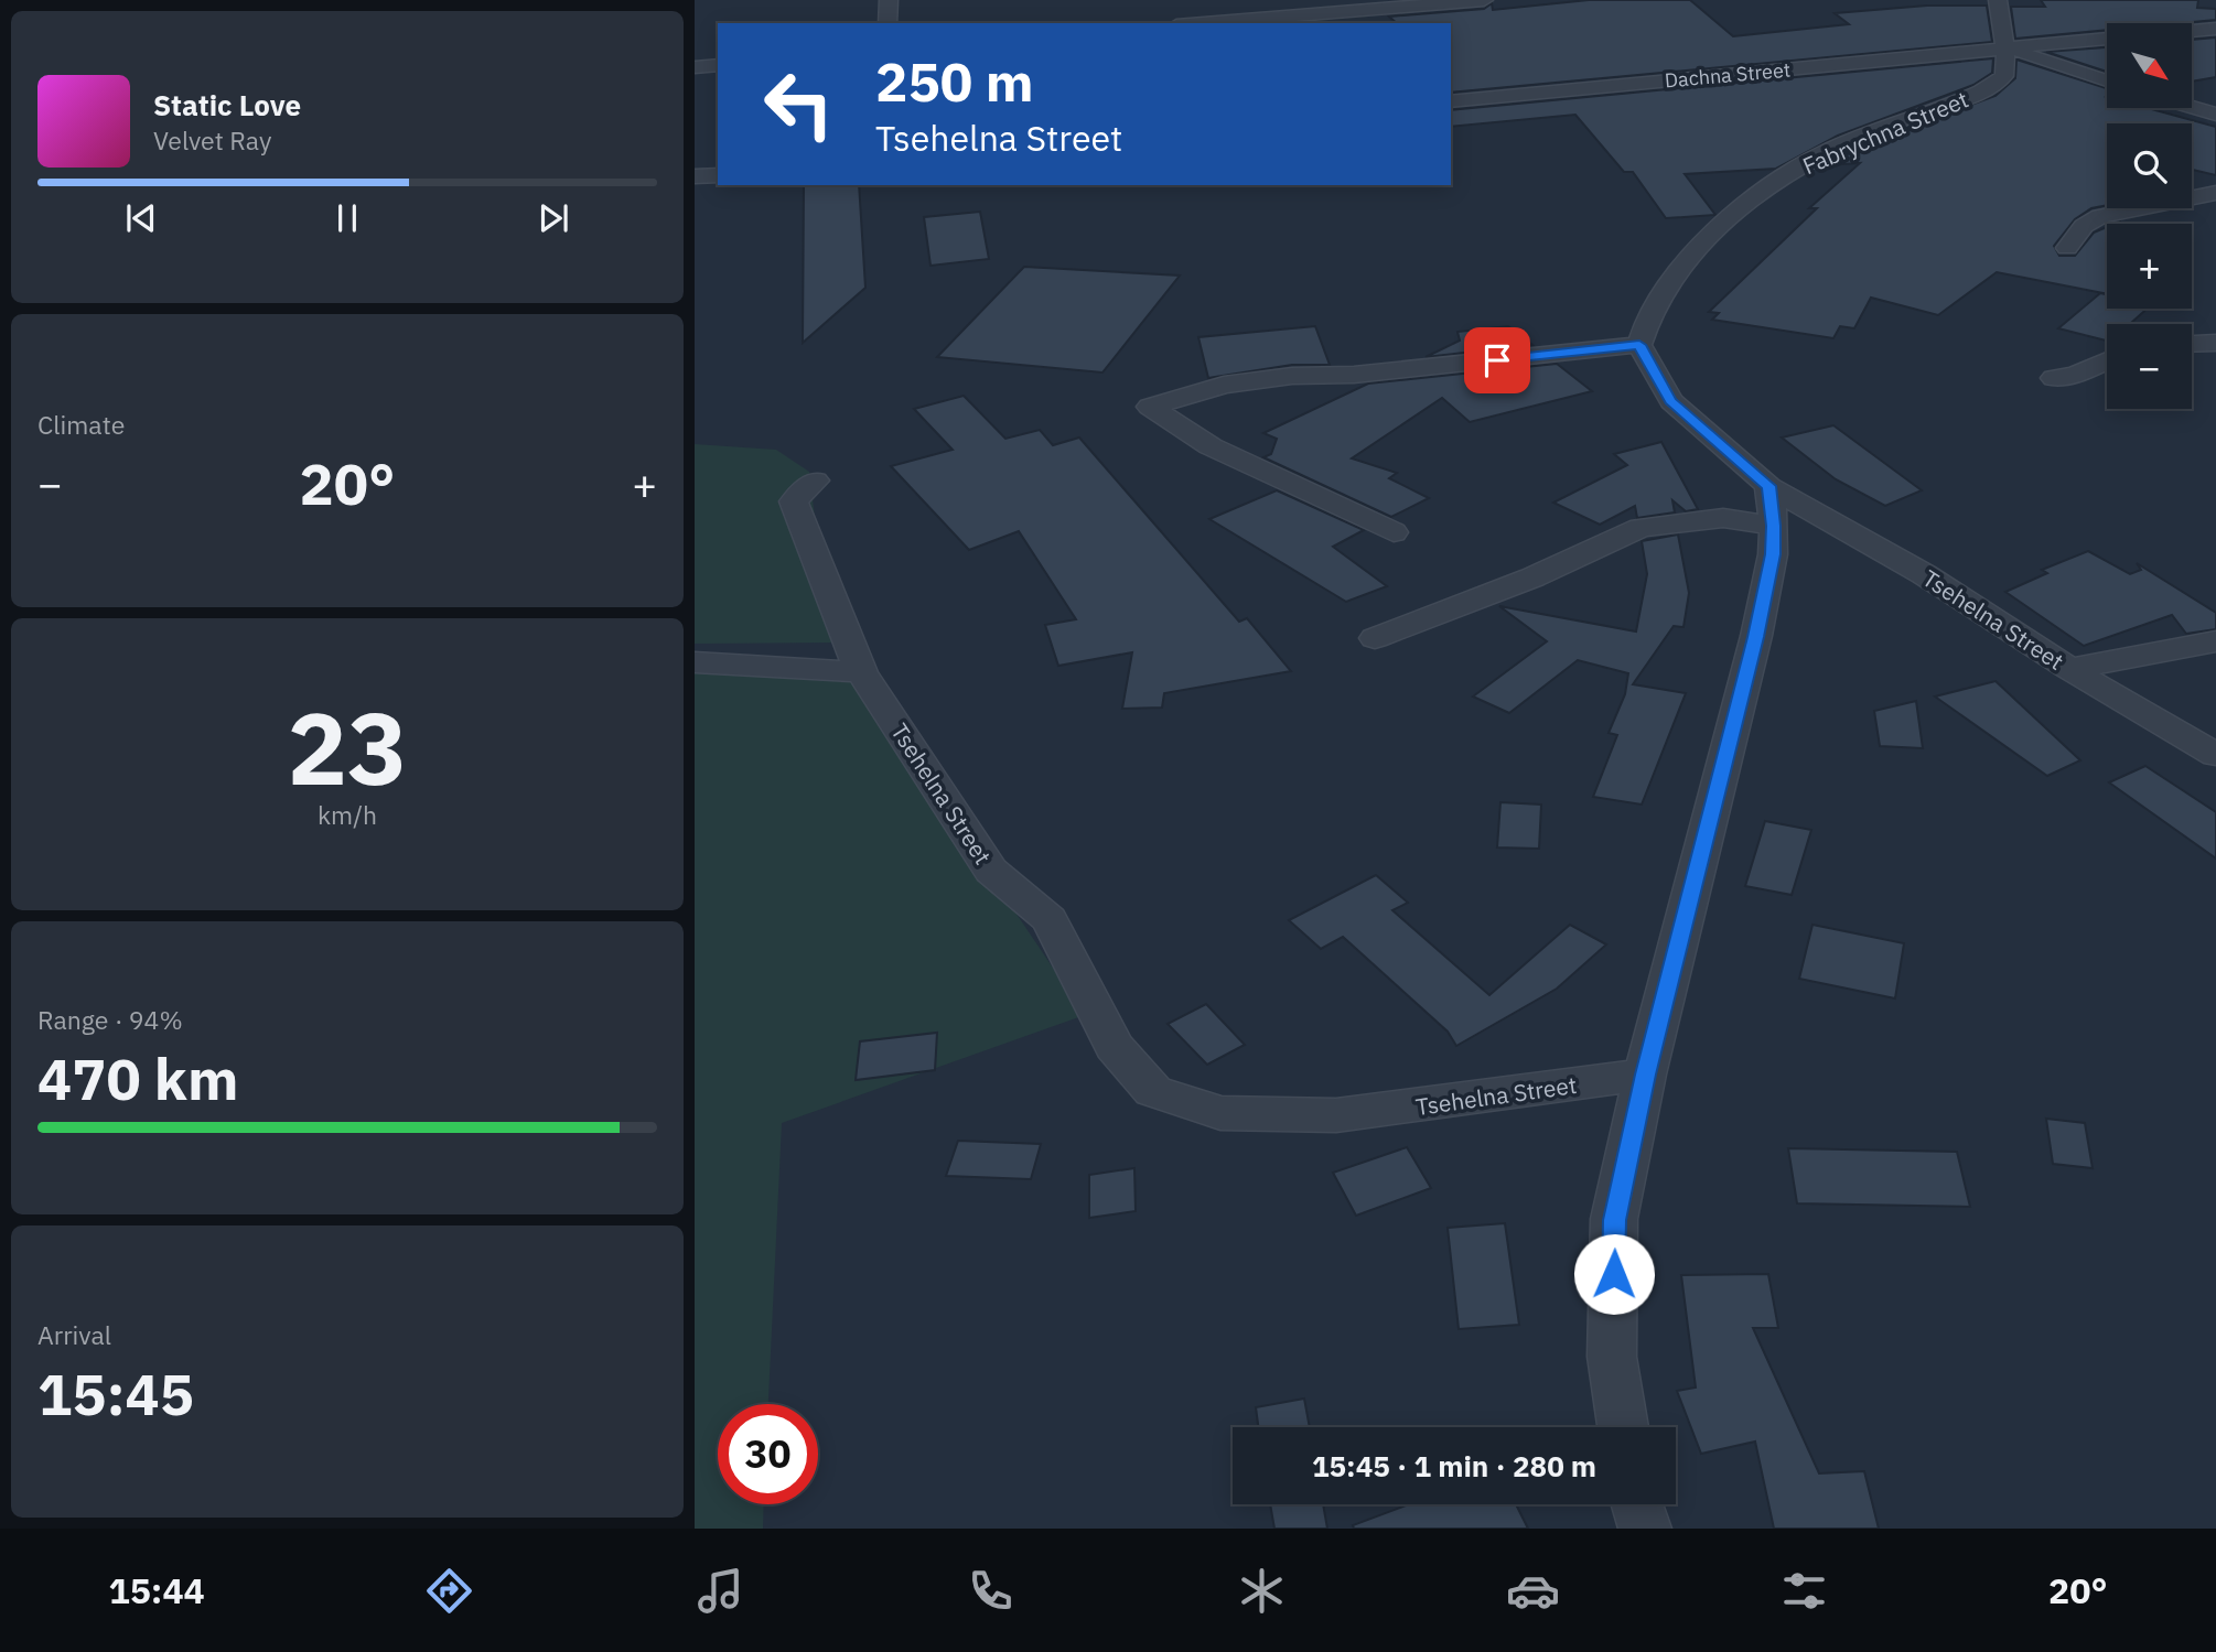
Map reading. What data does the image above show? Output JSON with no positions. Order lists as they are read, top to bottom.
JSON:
{
  "streets": {
    "street": ["Dachna Street", "Fabrychna Street", "Tsehelna Street"]
  },
  "crossings": [
    ["Dachna Street", "Fabrychna Street"]
  ],
  "north": "bottom right",
  "page": {
    "map_buttons": ["+", "−"],
    "turn": ["250 m", "Tsehelna Street"],
    "song": ["Static Love", "Velvet Ray"],
    "tile": [
      "Climate",
      ["23", "km/h"],
      ["Range · 94%", "470 km"],
      ["Arrival", "15:45"]
    ],
    "heat": ["−", "20°", "+"],
    "limit": "30",
    "trip": "15:45 · 1 min · 280 m",
    "tabs": ["15:44", "20°"]
  }
}
